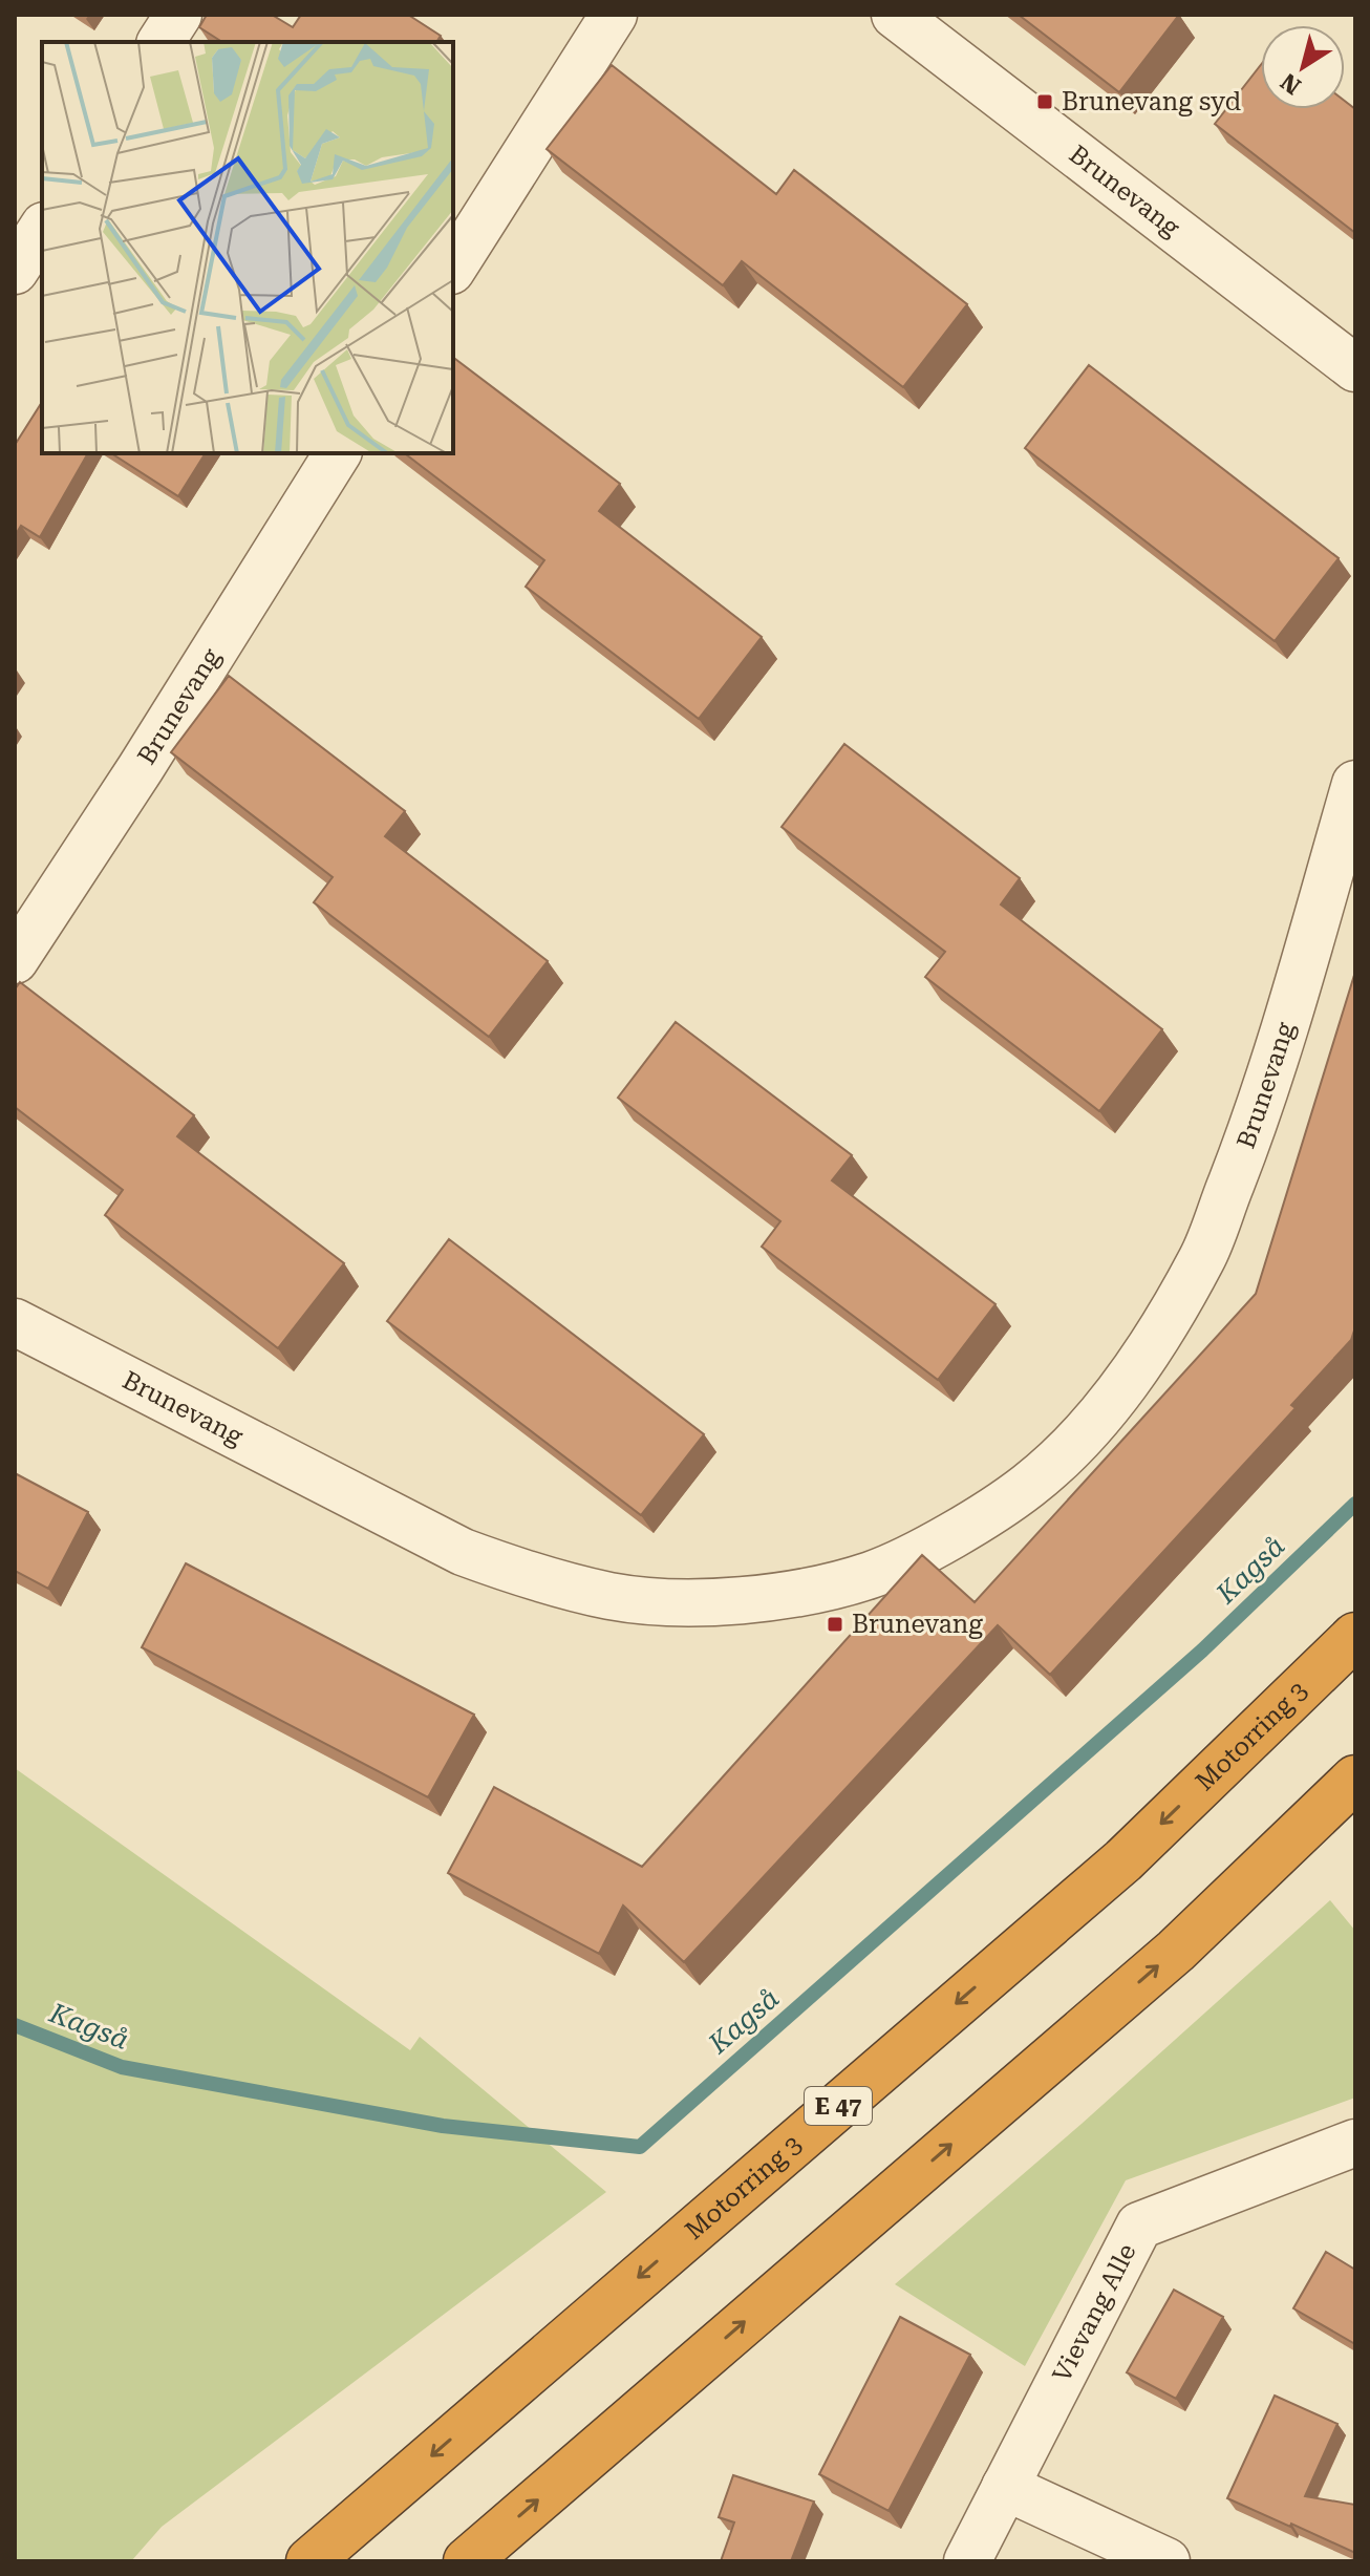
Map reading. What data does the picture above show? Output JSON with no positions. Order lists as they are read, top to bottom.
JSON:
{
  "streets": {
    "highway": ["Motorring 3", "E 47"],
    "street": ["Brunevang", "Vievang Alle"]
  },
  "water": ["Kagså"],
  "places": {
    "transit": ["Brunevang syd", "Brunevang"]
  },
  "north": "bottom left"
}
